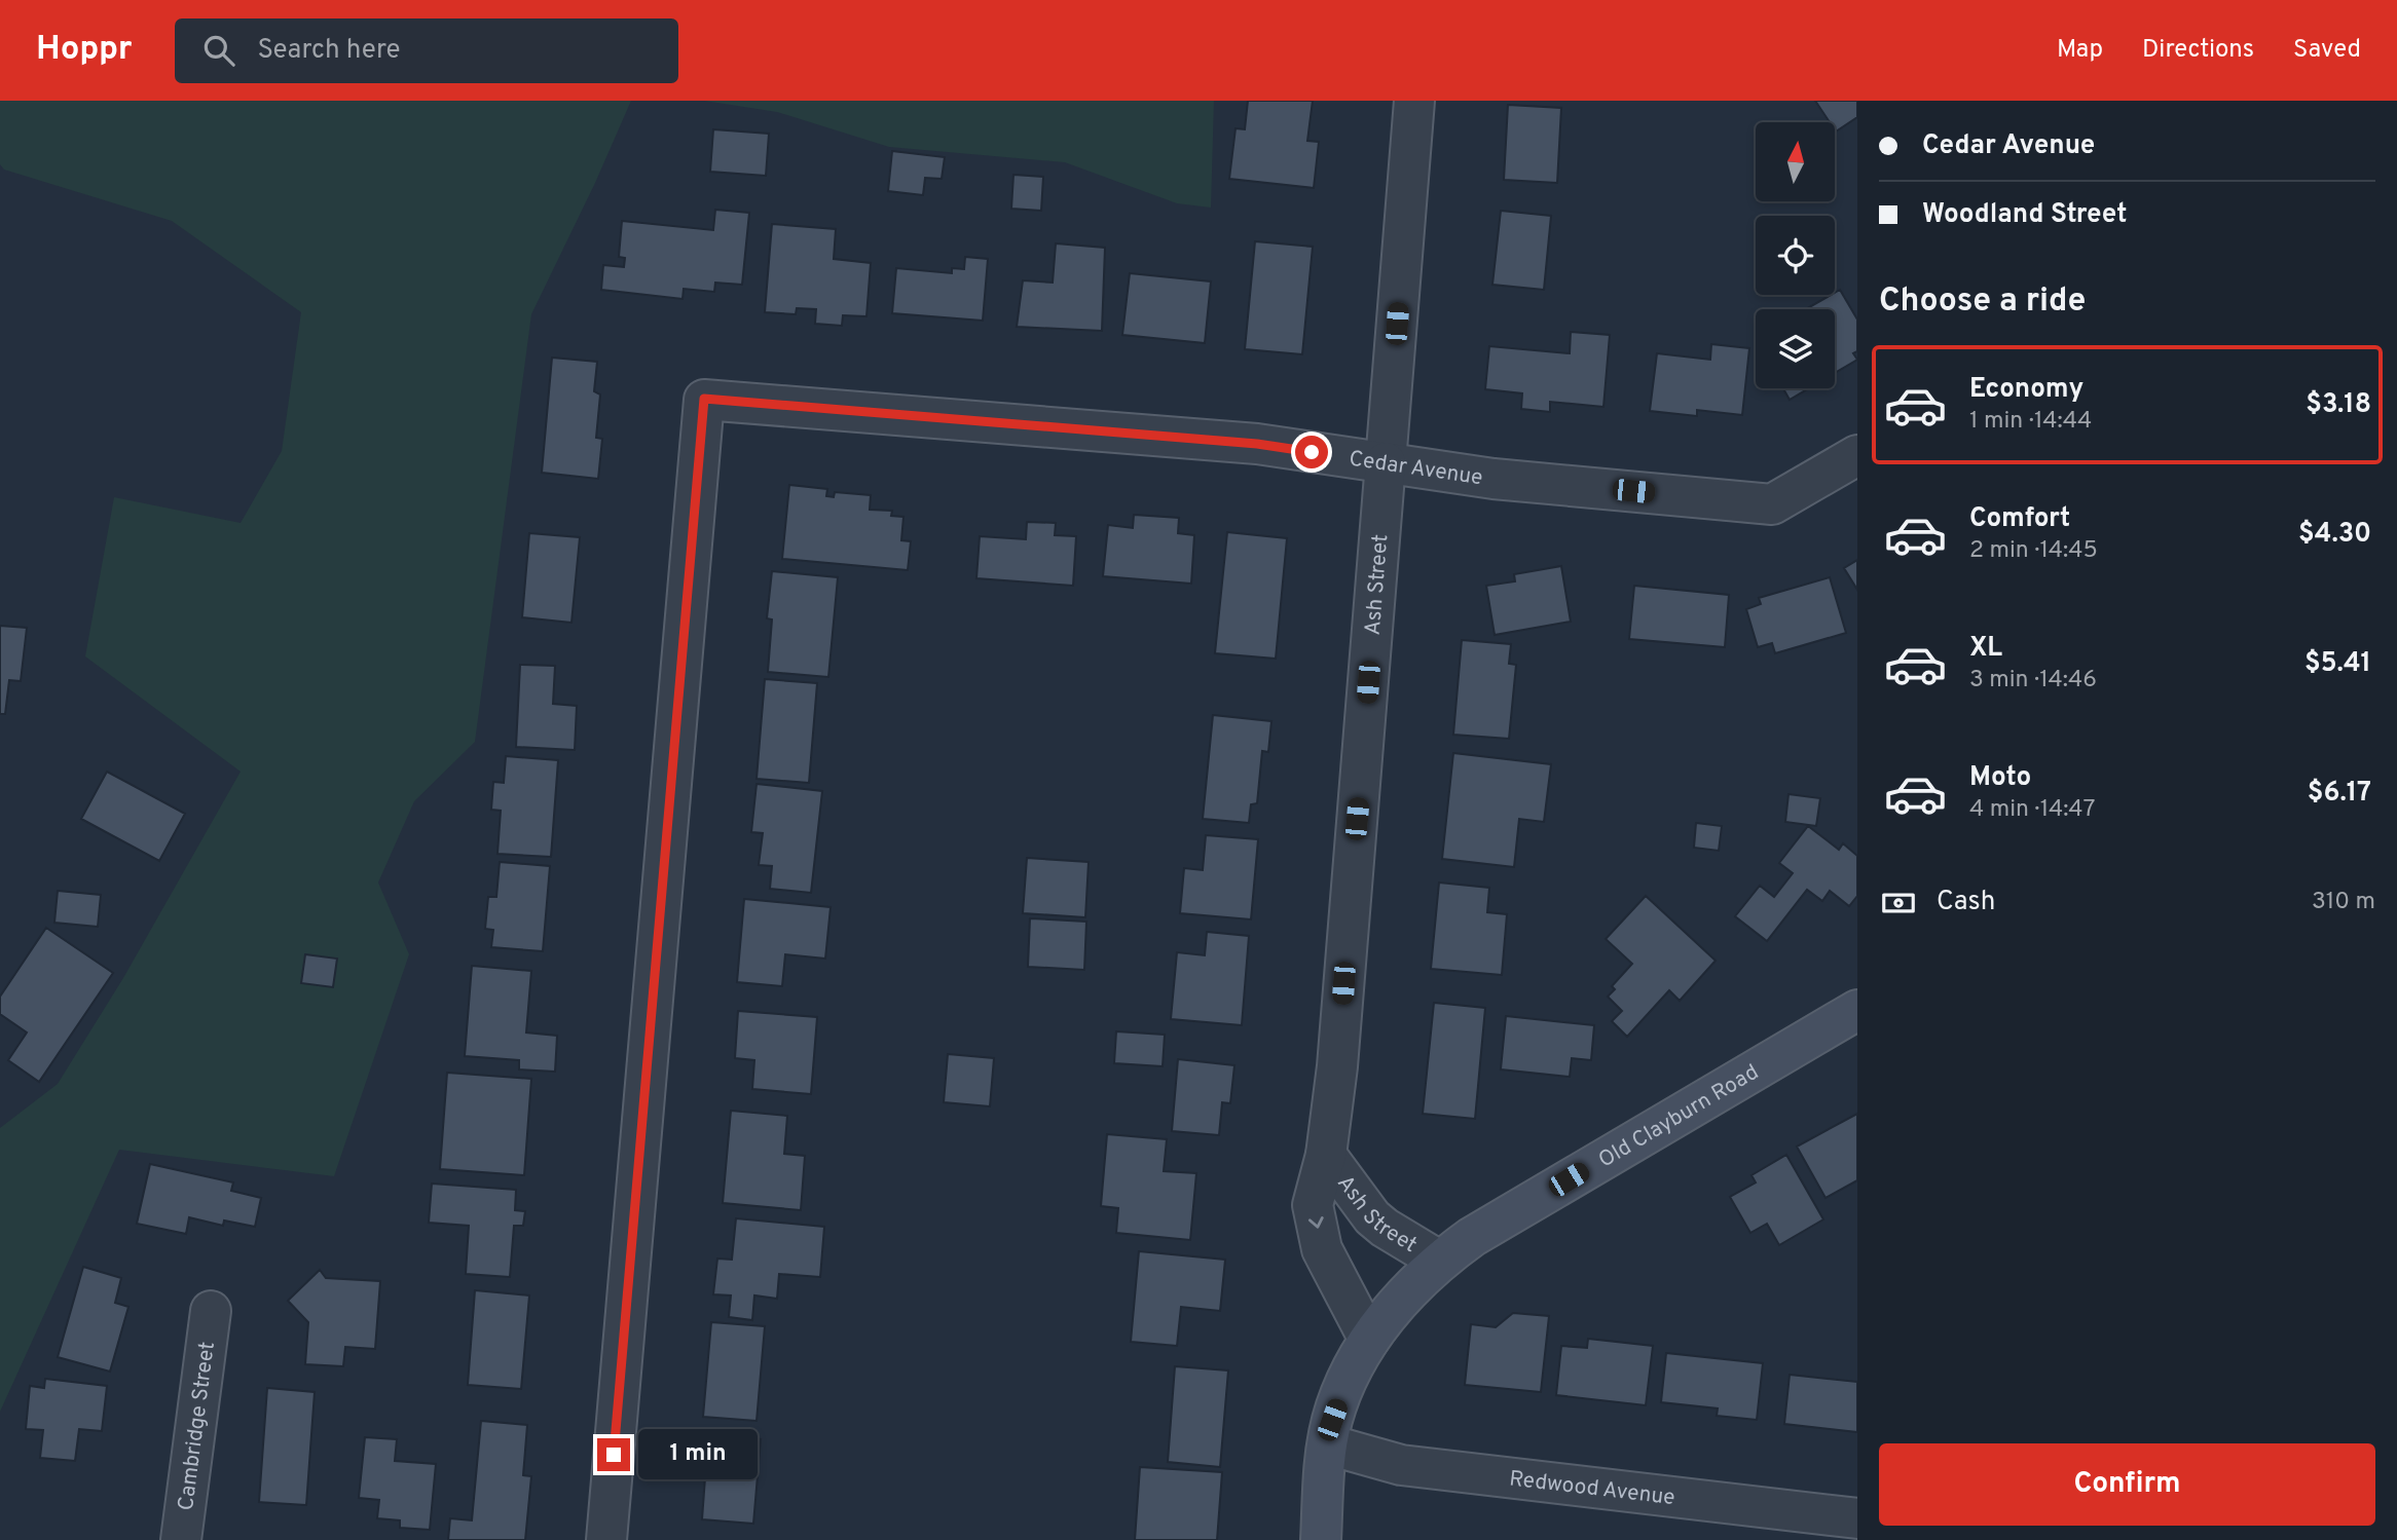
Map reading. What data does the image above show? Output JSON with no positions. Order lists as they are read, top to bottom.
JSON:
{
  "streets": {
    "main road": ["Old Clayburn Road"],
    "street": [
      "Cedar Avenue",
      "Ash Street",
      "Cambridge Street",
      "Redwood Avenue"
    ]
  },
  "crossings": [
    ["Cedar Avenue", "Ash Street"],
    ["Ash Street", "Old Clayburn Road"]
  ],
  "north": "top",
  "page": {
    "header": "Hoppr",
    "search": "Search here",
    "nav": ["Map", "Directions", "Saved"],
    "banner": ["Cedar Avenue", "Woodland Street"],
    "heading": "Choose a ride",
    "list": [
      {
        "name": "Economy",
        "note": "1 min · 14:44",
        "value": "$3.18"
      },
      {
        "name": "Comfort",
        "note": "2 min · 14:45",
        "value": "$4.30"
      },
      {
        "name": "XL",
        "note": "3 min · 14:46",
        "value": "$5.41"
      },
      {
        "name": "Moto",
        "note": "4 min · 14:47",
        "value": "$6.17"
      }
    ],
    "pay": ["Cash", "310 m"],
    "bubble": "1 min",
    "buttons": "Confirm"
  }
}
